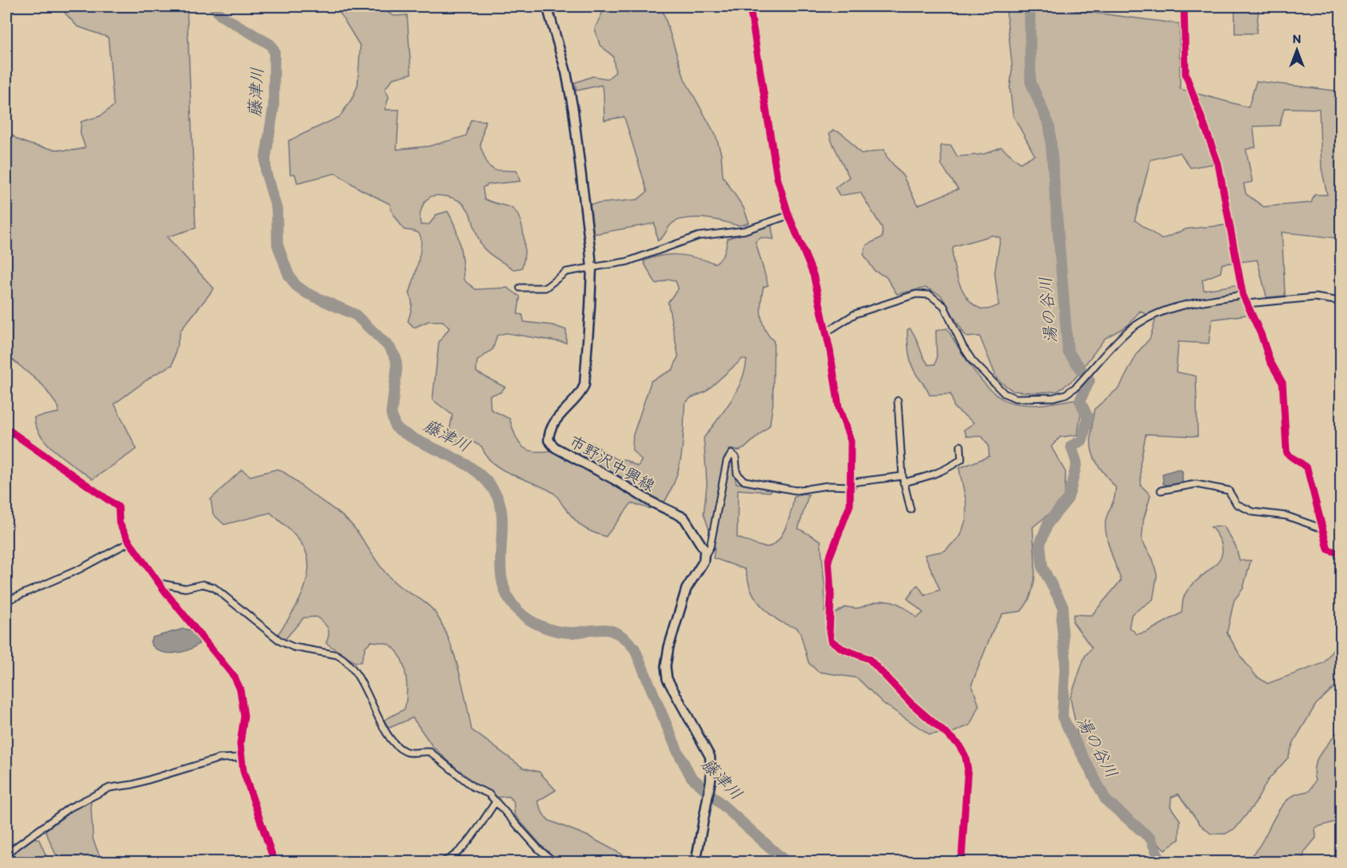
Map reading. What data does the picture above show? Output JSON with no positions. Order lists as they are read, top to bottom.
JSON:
{
  "streets": {
    "main road": ["市野沢中興線"]
  },
  "water": ["藤津川", "湯の谷川"],
  "north": "top"
}
